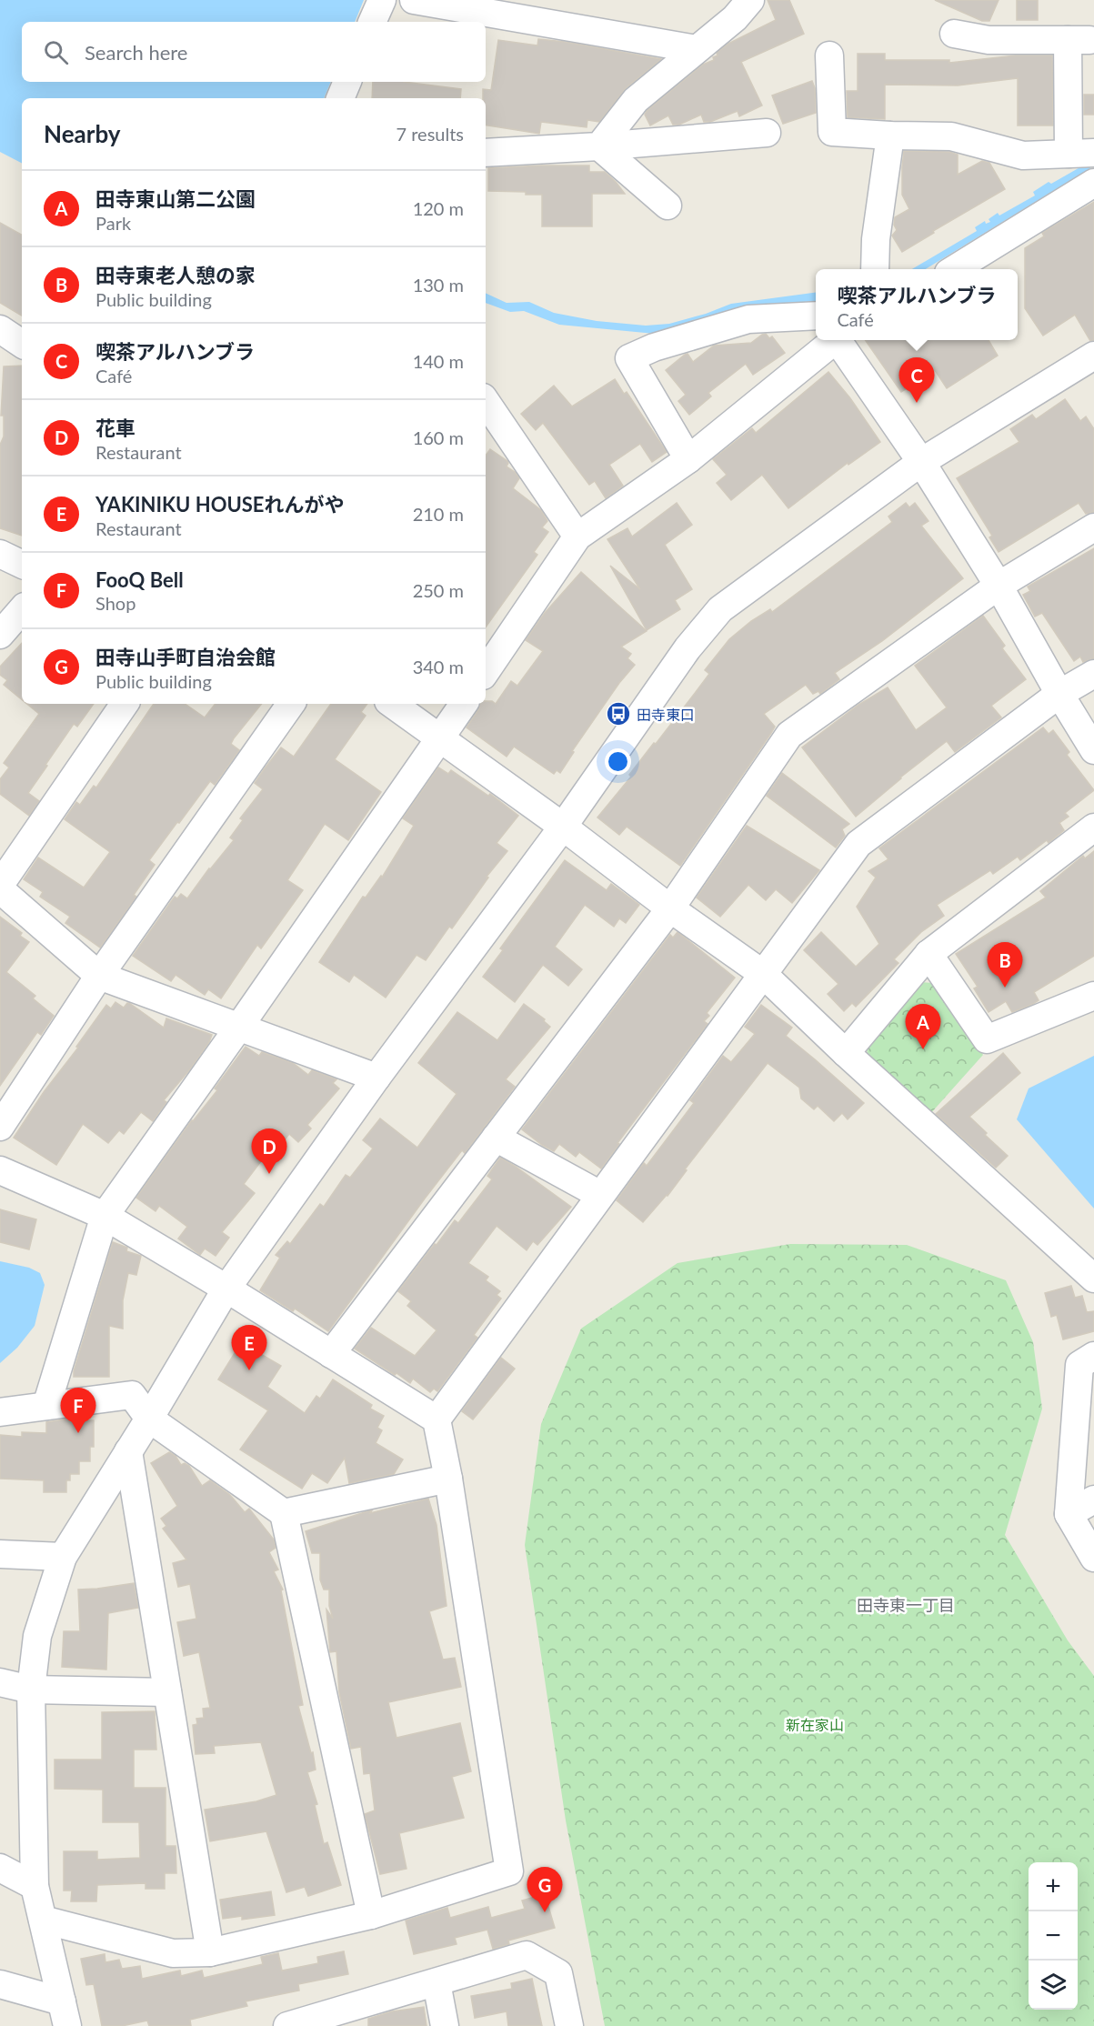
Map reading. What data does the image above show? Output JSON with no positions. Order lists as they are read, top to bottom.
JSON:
{
  "districts": ["田寺東一丁目"],
  "parks": ["新在家山"],
  "places": {
    "bus stop": ["田寺東口"]
  },
  "page": {
    "search": "Search here",
    "heading": ["Nearby", "7 results"],
    "list": [
      {
        "mark": "A",
        "name": "田寺東山第二公園",
        "note": "Park",
        "value": "120 m"
      },
      {
        "mark": "B",
        "name": "田寺東老人憩の家",
        "note": "Public building",
        "value": "130 m"
      },
      {
        "mark": "C",
        "name": "喫茶アルハンブラ",
        "note": "Café",
        "value": "140 m"
      },
      {
        "mark": "D",
        "name": "花車",
        "note": "Restaurant",
        "value": "160 m"
      },
      {
        "mark": "E",
        "name": "YAKINIKU HOUSEれんがや",
        "note": "Restaurant",
        "value": "210 m"
      },
      {
        "mark": "F",
        "name": "FooQ Bell",
        "note": "Shop",
        "value": "250 m"
      },
      {
        "mark": "G",
        "name": "田寺山手町自治会館",
        "note": "Public building",
        "value": "340 m"
      }
    ],
    "popup": ["喫茶アルハンブラ", "Café"],
    "pins": [
      "C",
      "B",
      "A",
      "D",
      "E",
      "F",
      "G"
    ],
    "map_buttons": ["+", "−"]
  }
}
